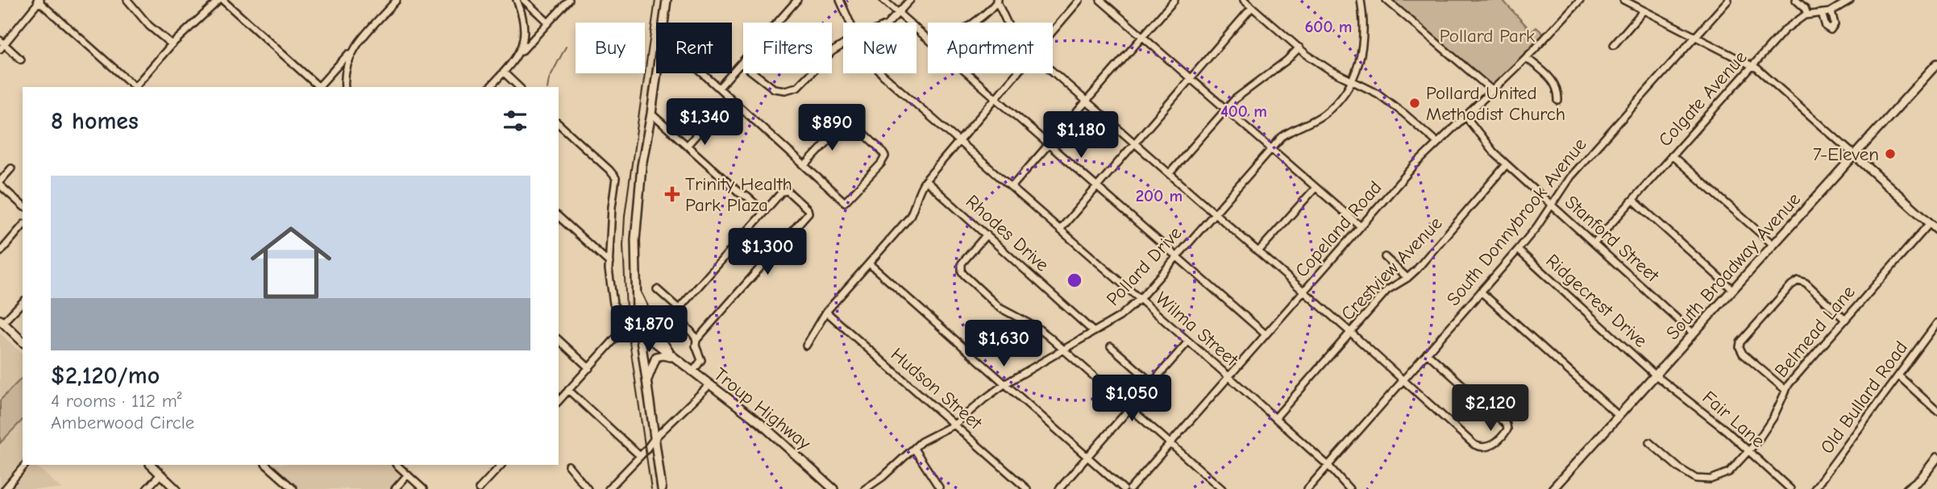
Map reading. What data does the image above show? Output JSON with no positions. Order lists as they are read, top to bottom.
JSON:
{
  "streets": {
    "main road": ["South Broadway Avenue", "Troup Highway"],
    "street": [
      "Colgate Avenue",
      "South Donnybrook Avenue",
      "Copeland Road",
      "Rhodes Drive",
      "Stanford Street",
      "Pollard Drive",
      "Crestview Avenue",
      "Ridgecrest Drive",
      "Wilma Street",
      "Belmead Lane",
      "Hudson Street",
      "Old Bullard Road",
      "Fair Lane"
    ]
  },
  "crossings": [
    ["Colgate Avenue", "Stanford Street"],
    ["South Donnybrook Avenue", "Stanford Street"],
    ["South Donnybrook Avenue", "Ridgecrest Drive"],
    ["South Donnybrook Avenue", "Wilma Street"],
    ["Copeland Road", "Stanford Street"],
    ["Copeland Road", "Wilma Street"],
    ["Rhodes Drive", "Pollard Drive"],
    ["Stanford Street", "South Broadway Avenue"],
    ["Stanford Street", "Crestview Avenue"],
    ["Pollard Drive", "Wilma Street"],
    ["Pollard Drive", "Hudson Street"],
    ["South Broadway Avenue", "Ridgecrest Drive"],
    ["South Broadway Avenue", "Fair Lane"],
    ["Crestview Avenue", "Wilma Street"],
    ["Ridgecrest Drive", "Fair Lane"],
    ["Belmead Lane", "Fair Lane"]
  ],
  "parks": ["Pollard Park"],
  "places": {
    "other": ["Pollard United Methodist Church", "7-Eleven"],
    "health": ["Trinity Health Park Plaza"]
  },
  "page": {
    "chip": [
      "Buy",
      "Rent",
      "Filters",
      "New",
      "Apartment"
    ],
    "heading": "8 homes",
    "price": [
      "$1,340",
      "$890",
      "$1,180",
      "$1,300",
      "$1,870",
      "$1,630",
      "$1,050",
      "$2,120"
    ],
    "list": [
      {
        "name": "$2,120/mo",
        "note": "4 rooms · 112 m² · Amberwood Circle"
      }
    ]
  },
  "rings": ["600 m", "400 m", "200 m"]
}
